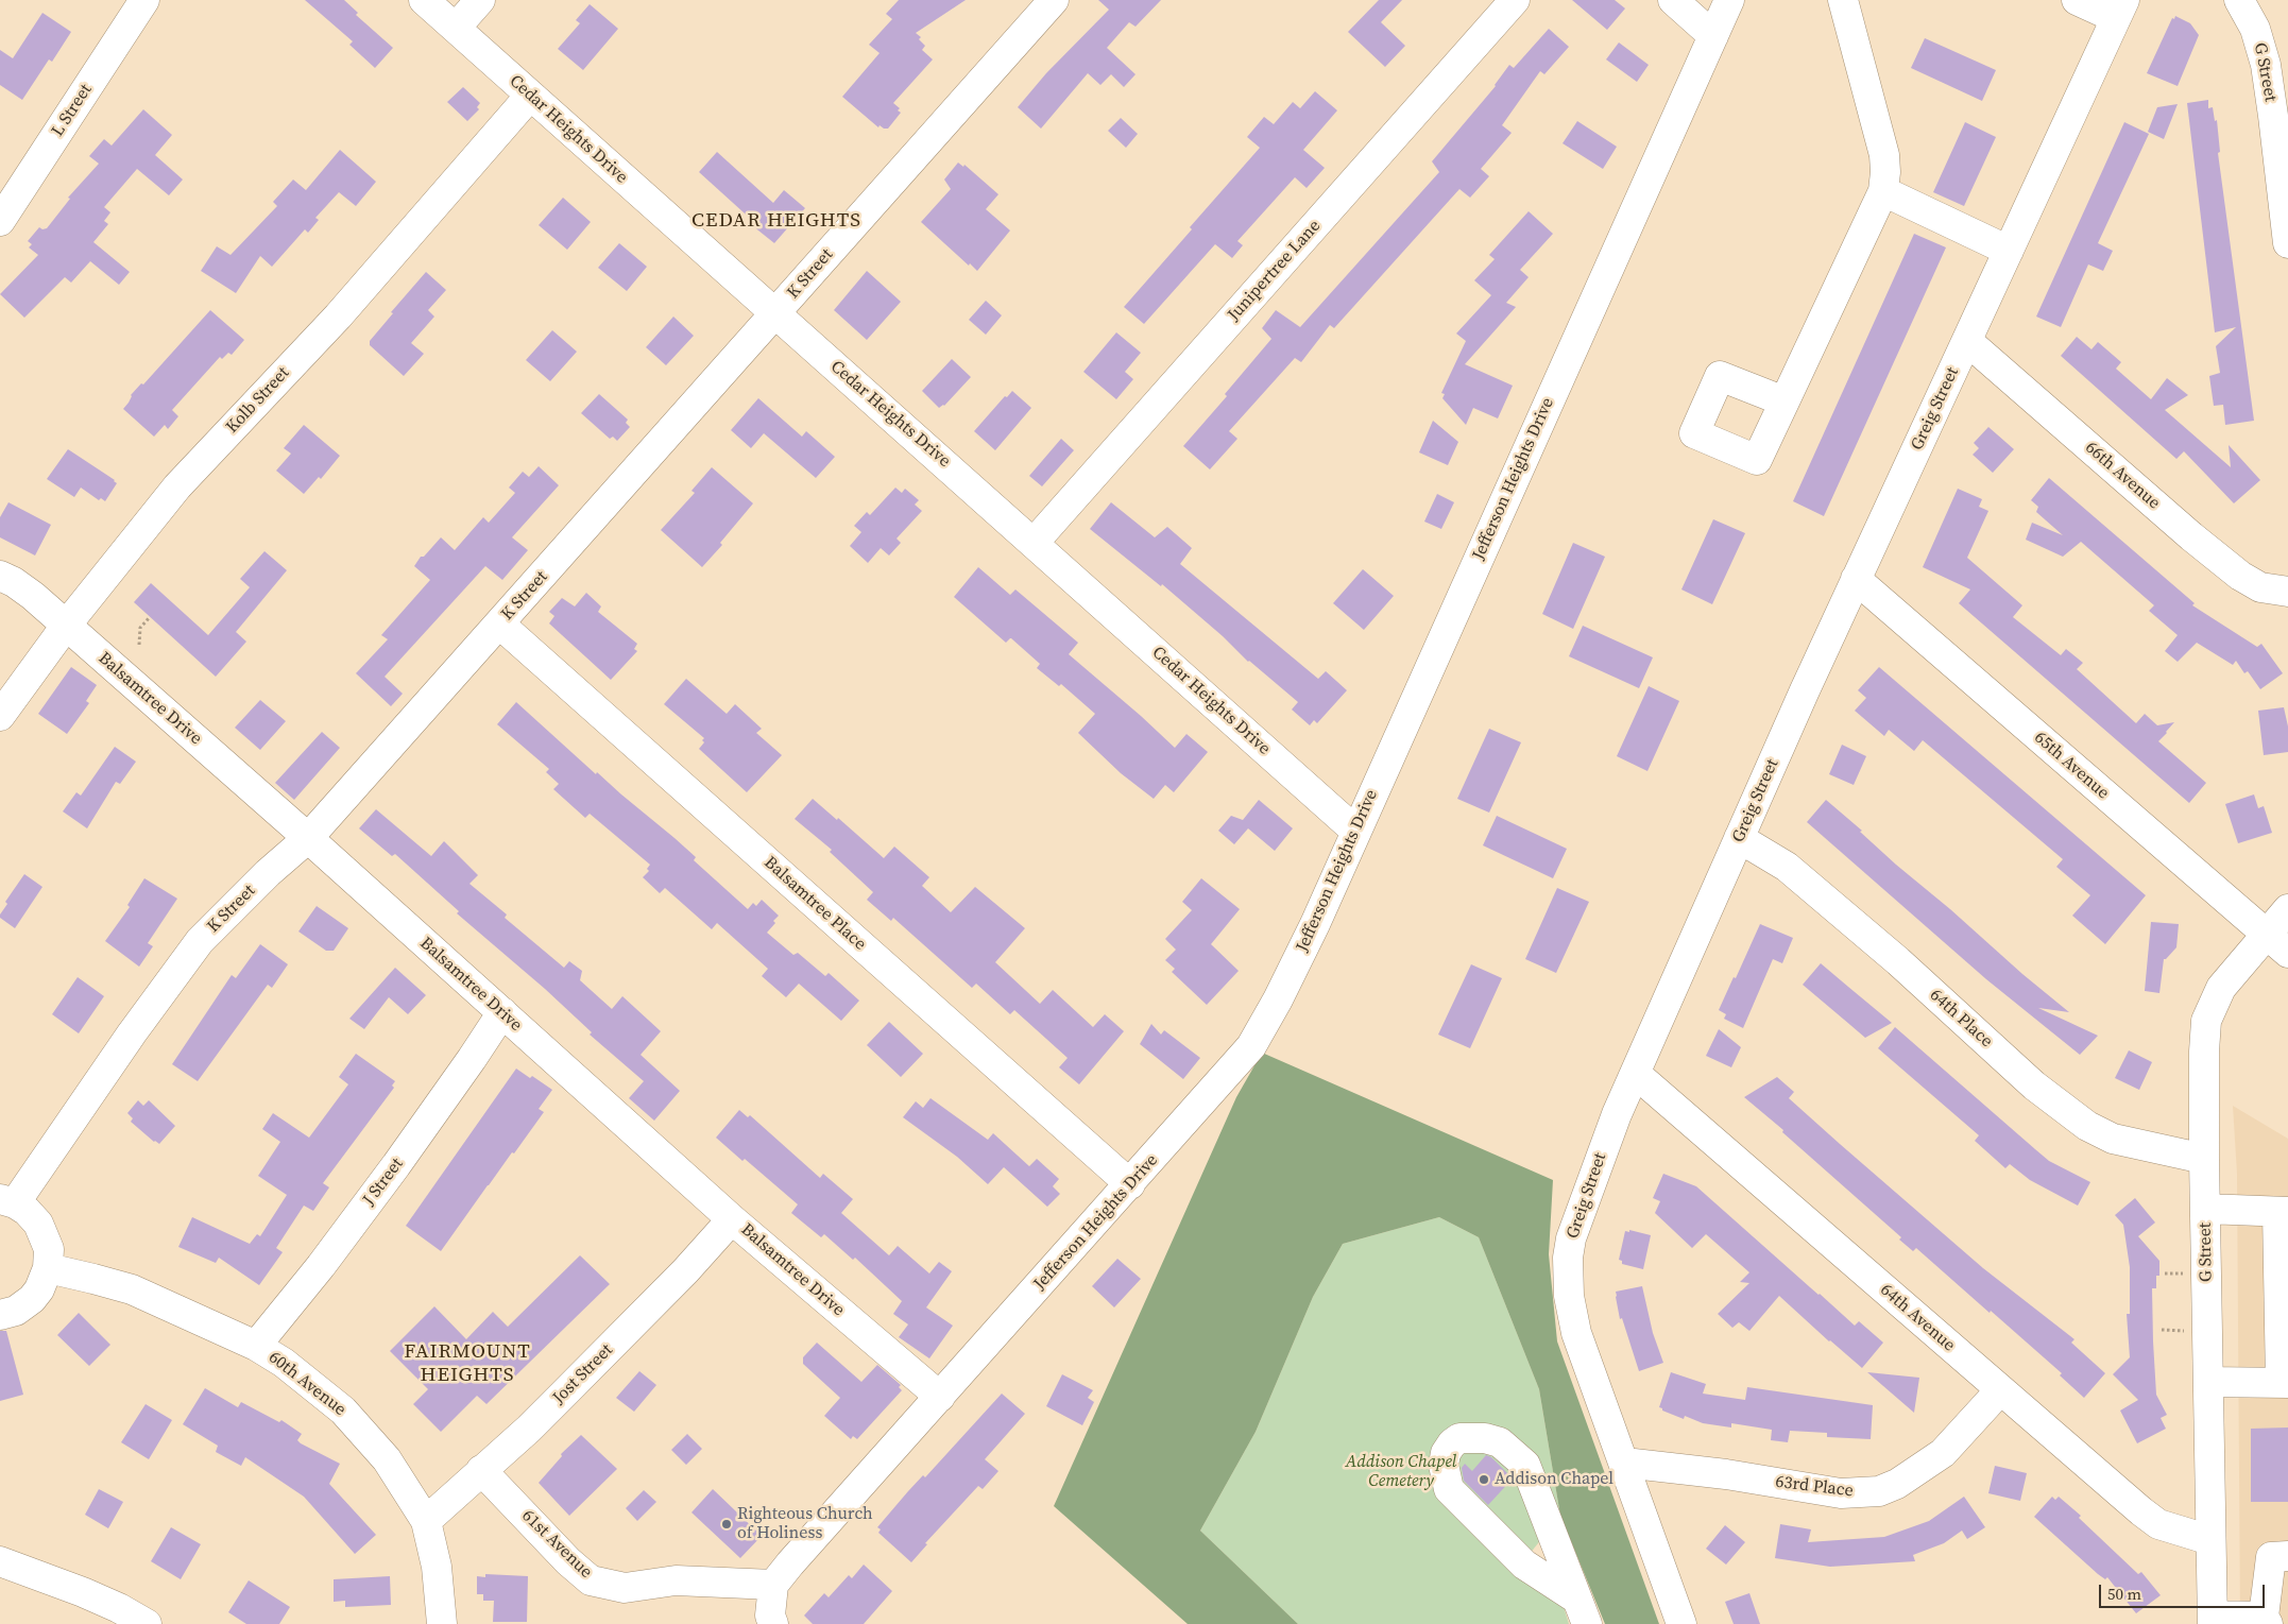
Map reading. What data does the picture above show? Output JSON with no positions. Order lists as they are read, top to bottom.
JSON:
{
  "streets": {
    "street": [
      "G Street",
      "L Street",
      "Cedar Heights Drive",
      "Junipertree Lane",
      "K Street",
      "Kolb Street",
      "Greig Street",
      "66th Avenue",
      "Jefferson Heights Drive",
      "Balsamtree Drive",
      "65th Avenue",
      "Balsamtree Place",
      "64th Place",
      "J Street",
      "64th Avenue",
      "Jost Street",
      "60th Avenue",
      "63rd Place",
      "61st Avenue"
    ]
  },
  "crossings": [
    ["G Street", "65th Avenue"],
    ["G Street", "64th Place"],
    ["G Street", "64th Avenue"],
    ["Cedar Heights Drive", "Junipertree Lane"],
    ["Cedar Heights Drive", "K Street"],
    ["Cedar Heights Drive", "Kolb Street"],
    ["Cedar Heights Drive", "Jefferson Heights Drive"],
    ["K Street", "Balsamtree Drive"],
    ["K Street", "Balsamtree Place"],
    ["Kolb Street", "Balsamtree Drive"],
    ["Greig Street", "66th Avenue"],
    ["Greig Street", "65th Avenue"],
    ["Greig Street", "64th Place"],
    ["Greig Street", "64th Avenue"],
    ["Greig Street", "63rd Place"],
    ["Jefferson Heights Drive", "Balsamtree Drive"],
    ["Jefferson Heights Drive", "Balsamtree Place"],
    ["Jefferson Heights Drive", "61st Avenue"],
    ["Balsamtree Drive", "J Street"],
    ["Balsamtree Drive", "Jost Street"],
    ["J Street", "60th Avenue"],
    ["64th Avenue", "63rd Place"],
    ["Jost Street", "60th Avenue"],
    ["Jost Street", "61st Avenue"]
  ],
  "districts": ["CEDAR HEIGHTS", "FAIRMOUNT HEIGHTS"],
  "parks": ["Addison Chapel Cemetery"],
  "places": ["Addison Chapel", "Righteous Church of Holiness"],
  "scale_bar": "50 m"
}
